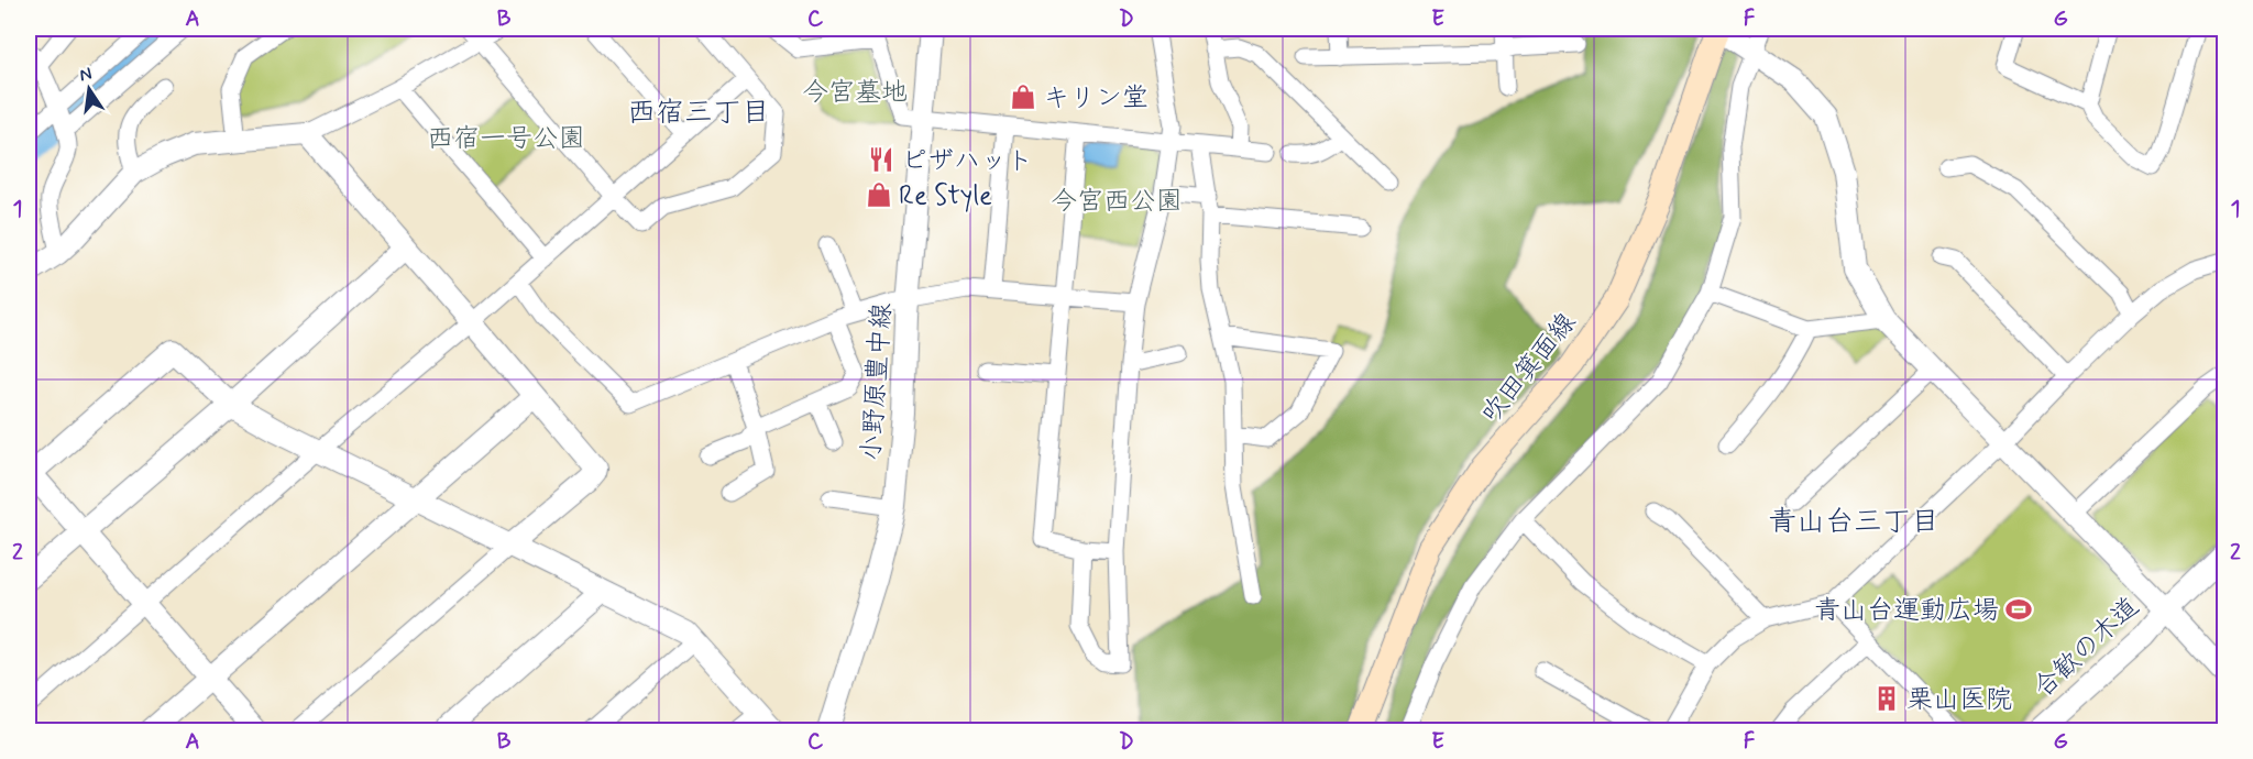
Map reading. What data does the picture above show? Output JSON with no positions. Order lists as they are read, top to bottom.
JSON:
{
  "streets": {
    "main road": ["吹田箕面線"],
    "street": ["小野原豊中線", "合歓の木道"]
  },
  "districts": ["西宿三丁目", "青山台三丁目"],
  "parks": ["今宮墓地", "西宿一号公園", "今宮西公園"],
  "places": {
    "shop": ["キリン堂", "Re Style"],
    "restaurant": ["ピザハット"],
    "sports": ["青山台運動広場"],
    "building": ["栗山医院"]
  },
  "north": "top",
  "grid": {
    "columns": [
      "A",
      "B",
      "C",
      "D",
      "E",
      "F",
      "G"
    ],
    "rows": ["1", "2"]
  }
}
